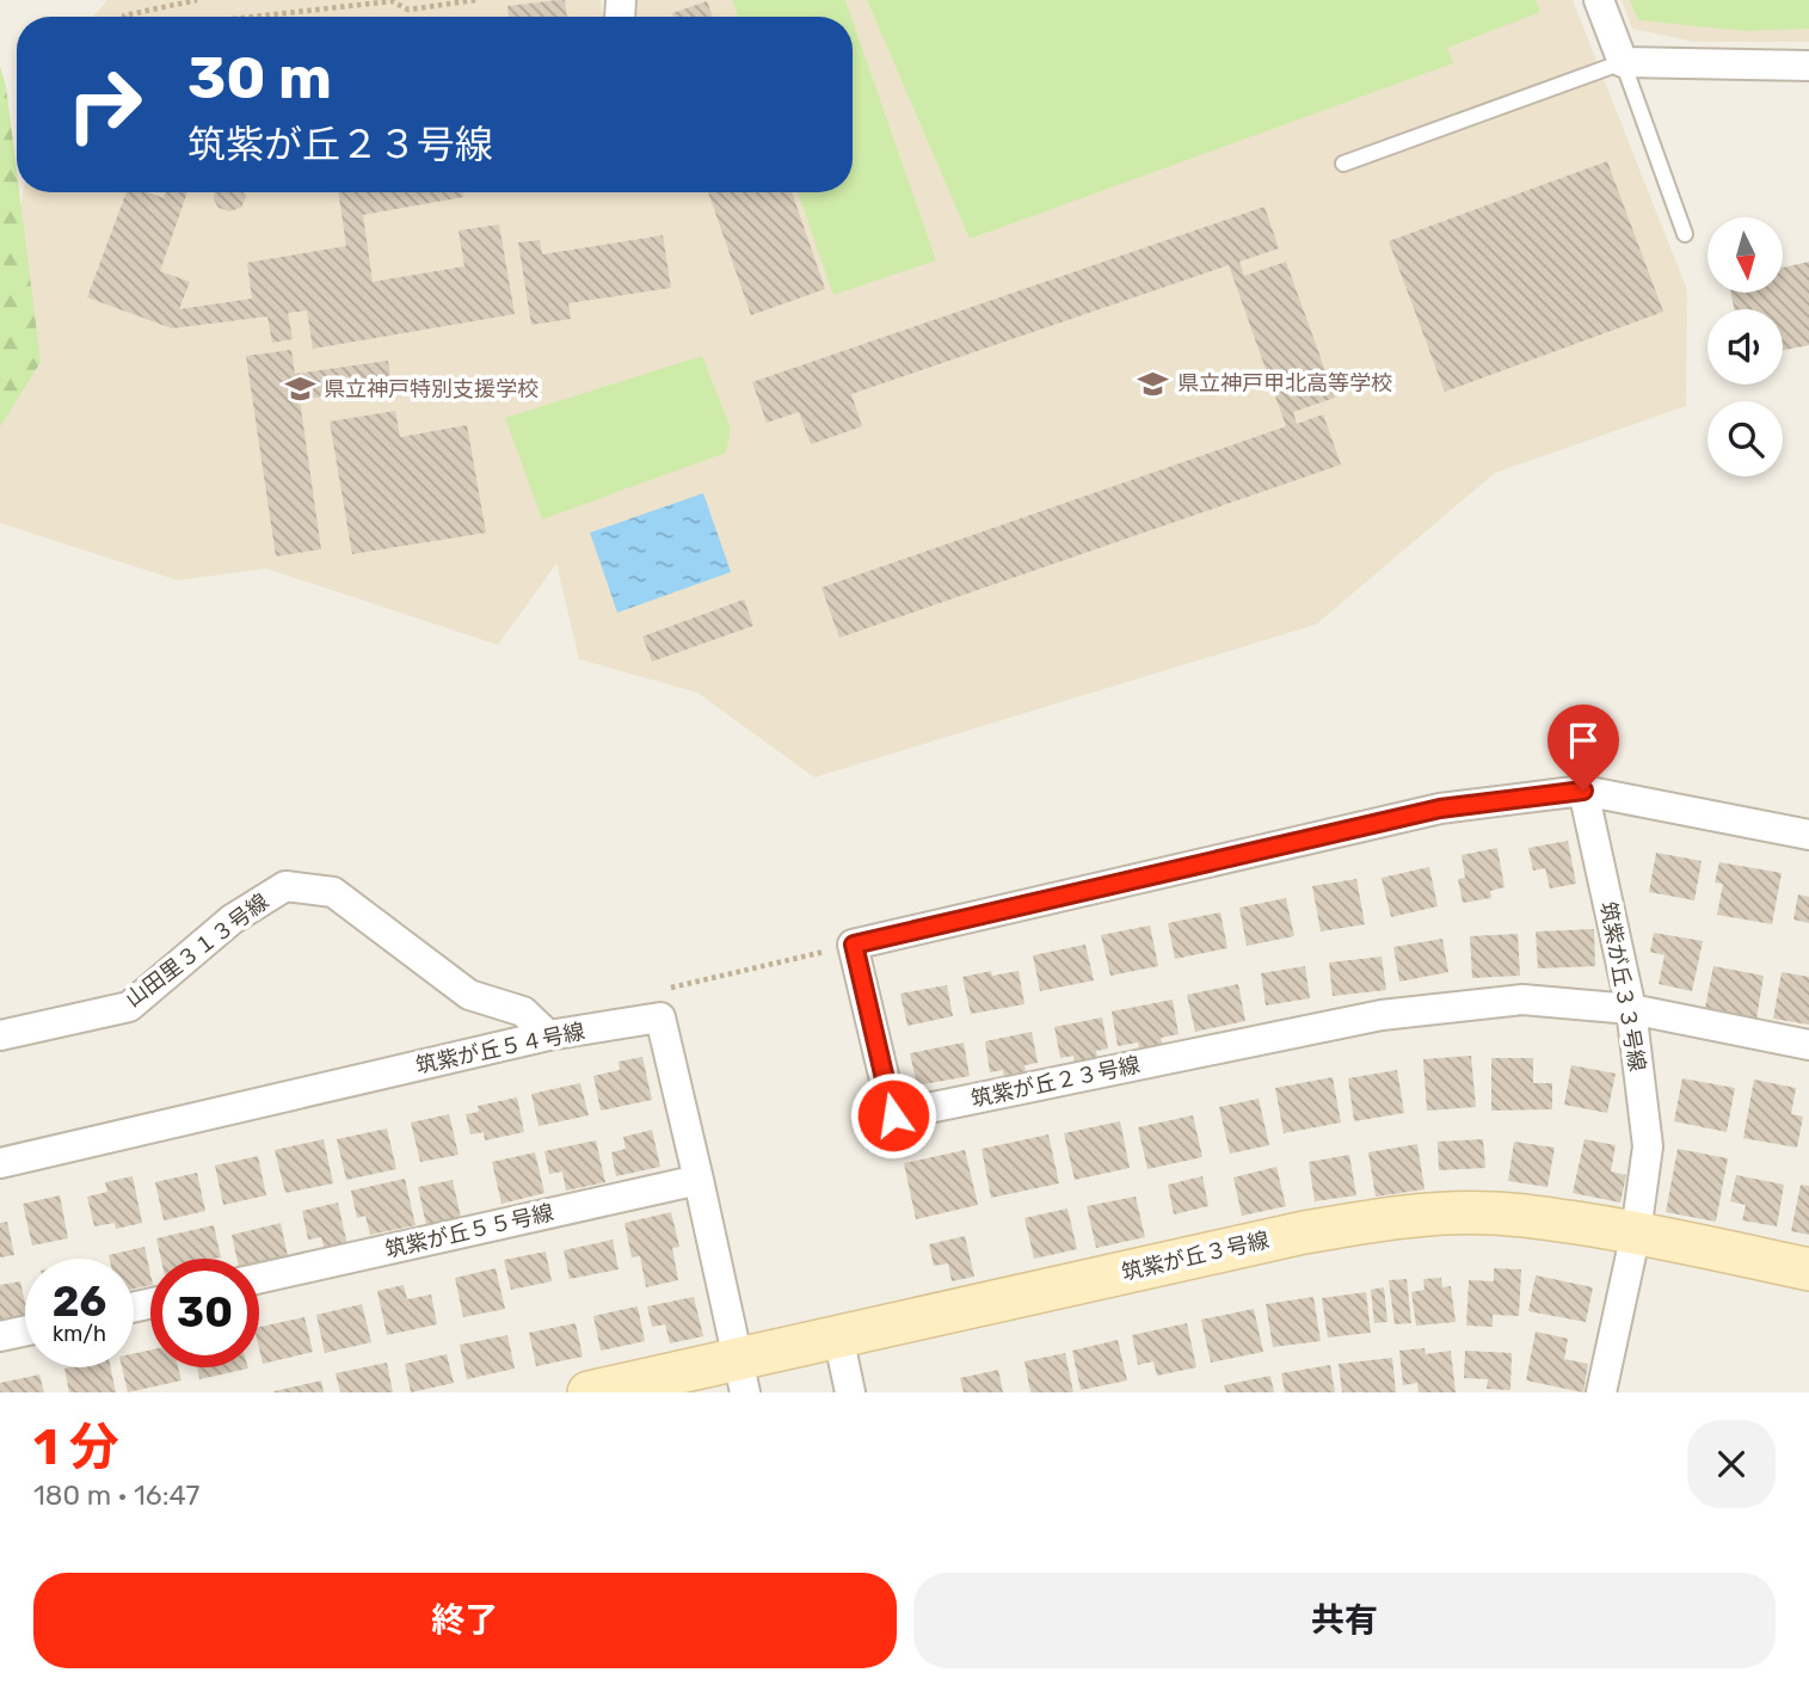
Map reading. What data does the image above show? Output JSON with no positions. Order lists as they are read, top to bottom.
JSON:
{
  "streets": {
    "street": [
      "山田里３１３号線",
      "筑紫が丘３３号線",
      "筑紫が丘５４号線",
      "筑紫が丘２３号線",
      "筑紫が丘５５号線",
      "筑紫が丘３号線"
    ]
  },
  "crossings": [
    ["山田里３１３号線", "筑紫が丘５４号線"],
    ["筑紫が丘３３号線", "筑紫が丘２３号線"],
    ["筑紫が丘３３号線", "筑紫が丘３号線"]
  ],
  "places": {
    "school or university": ["県立神戸甲北高等学校", "県立神戸特別支援学校"]
  },
  "north": "bottom",
  "page": {
    "turn": ["30 m", "筑紫が丘２３号線"],
    "speed": "26 km/h",
    "limit": "30",
    "heading": ["1 分", "180 m · 16:47"],
    "buttons": ["終了", "共有"]
  }
}
